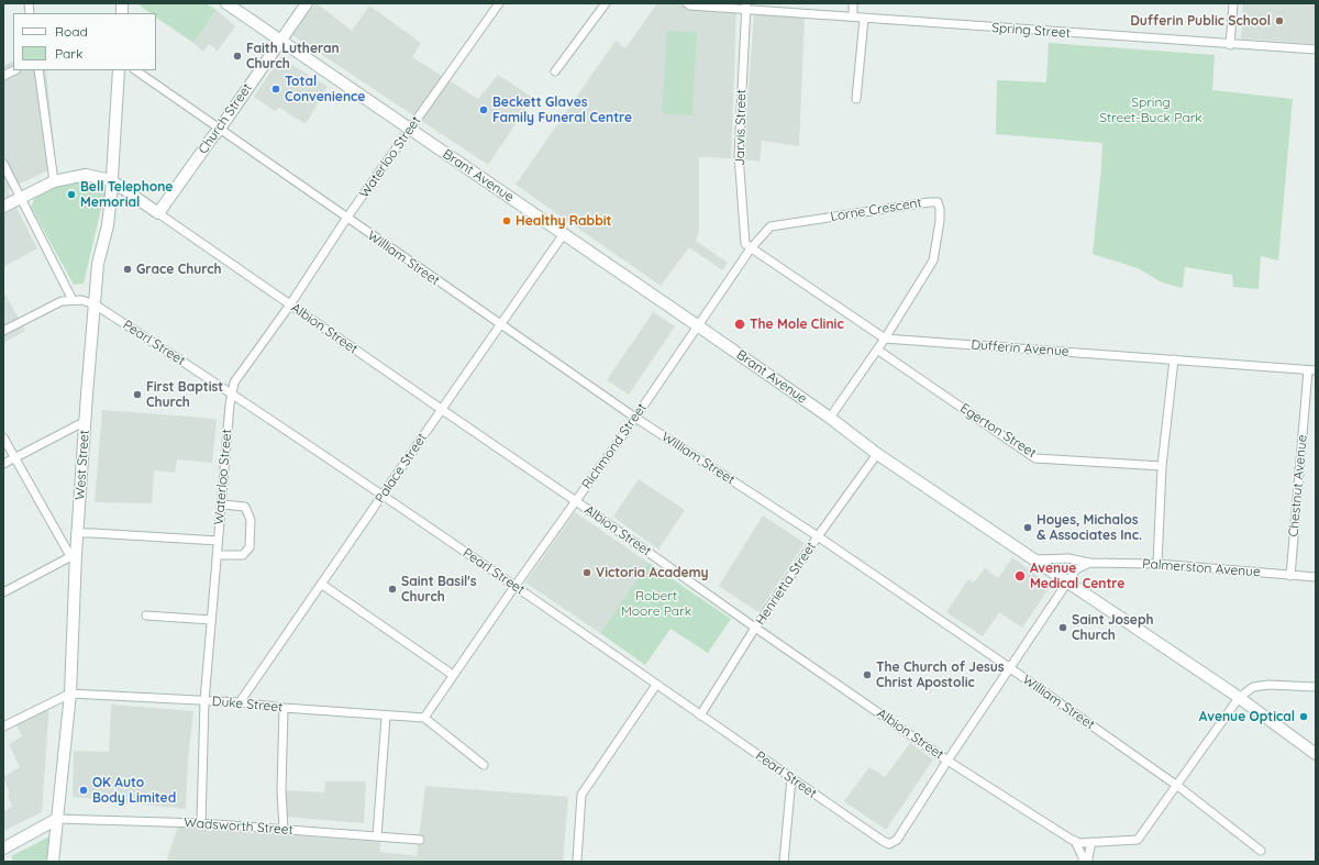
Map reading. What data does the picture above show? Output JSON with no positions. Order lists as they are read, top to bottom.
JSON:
{
  "streets": {
    "main road": [
      "Church Street",
      "Brant Avenue",
      "Albion Street",
      "West Street"
    ],
    "street": [
      "Spring Street",
      "Jarvis Street",
      "Waterloo Street",
      "Lorne Crescent",
      "William Street",
      "Pearl Street",
      "Dufferin Avenue",
      "Egerton Street",
      "Richmond Street",
      "Palace Street",
      "Chestnut Avenue",
      "Palmerston Avenue",
      "Henrietta Street",
      "Duke Street",
      "Wadsworth Street"
    ]
  },
  "crossings": [
    ["Spring Street", "Jarvis Street"],
    ["Church Street", "Brant Avenue"],
    ["Church Street", "William Street"],
    ["Church Street", "Albion Street"],
    ["Jarvis Street", "Lorne Crescent"],
    ["Jarvis Street", "Dufferin Avenue"],
    ["Waterloo Street", "Brant Avenue"],
    ["Waterloo Street", "William Street"],
    ["Waterloo Street", "Albion Street"],
    ["Waterloo Street", "Pearl Street"],
    ["Waterloo Street", "Duke Street"],
    ["Waterloo Street", "Wadsworth Street"],
    ["Brant Avenue", "Lorne Crescent"],
    ["Brant Avenue", "Richmond Street"],
    ["Brant Avenue", "Palace Street"],
    ["Brant Avenue", "Palmerston Avenue"],
    ["Brant Avenue", "Henrietta Street"],
    ["Lorne Crescent", "Dufferin Avenue"],
    ["Lorne Crescent", "Egerton Street"],
    ["Lorne Crescent", "Richmond Street"],
    ["William Street", "Albion Street"],
    ["William Street", "Richmond Street"],
    ["William Street", "Palace Street"],
    ["William Street", "Henrietta Street"],
    ["Albion Street", "Pearl Street"],
    ["Albion Street", "Richmond Street"],
    ["Albion Street", "West Street"],
    ["Albion Street", "Palace Street"],
    ["Albion Street", "Henrietta Street"],
    ["Pearl Street", "Richmond Street"],
    ["Pearl Street", "West Street"],
    ["Pearl Street", "Palace Street"],
    ["Pearl Street", "Henrietta Street"],
    ["Dufferin Avenue", "Chestnut Avenue"],
    ["Richmond Street", "Duke Street"],
    ["West Street", "Duke Street"],
    ["West Street", "Wadsworth Street"],
    ["Palace Street", "Duke Street"],
    ["Chestnut Avenue", "Palmerston Avenue"]
  ],
  "parks": ["Spring Street-Buck Park", "Robert Moore Park"],
  "places": [
    "Dufferin Public School",
    "Faith Lutheran Church",
    "Total Convenience",
    "Beckett Glaves Family Funeral Centre",
    "Bell Telephone Memorial",
    "Healthy Rabbit",
    "Grace Church",
    "The Mole Clinic",
    "First Baptist Church",
    "Hoyes, Michalos & Associates Inc.",
    "Victoria Academy",
    "Avenue Medical Centre",
    "Saint Basil's Church",
    "Saint Joseph Church",
    "The Church of Jesus Christ Apostolic",
    "Avenue Optical",
    "OK Auto Body Limited"
  ],
  "legend": ["Road", "Park"]
}
